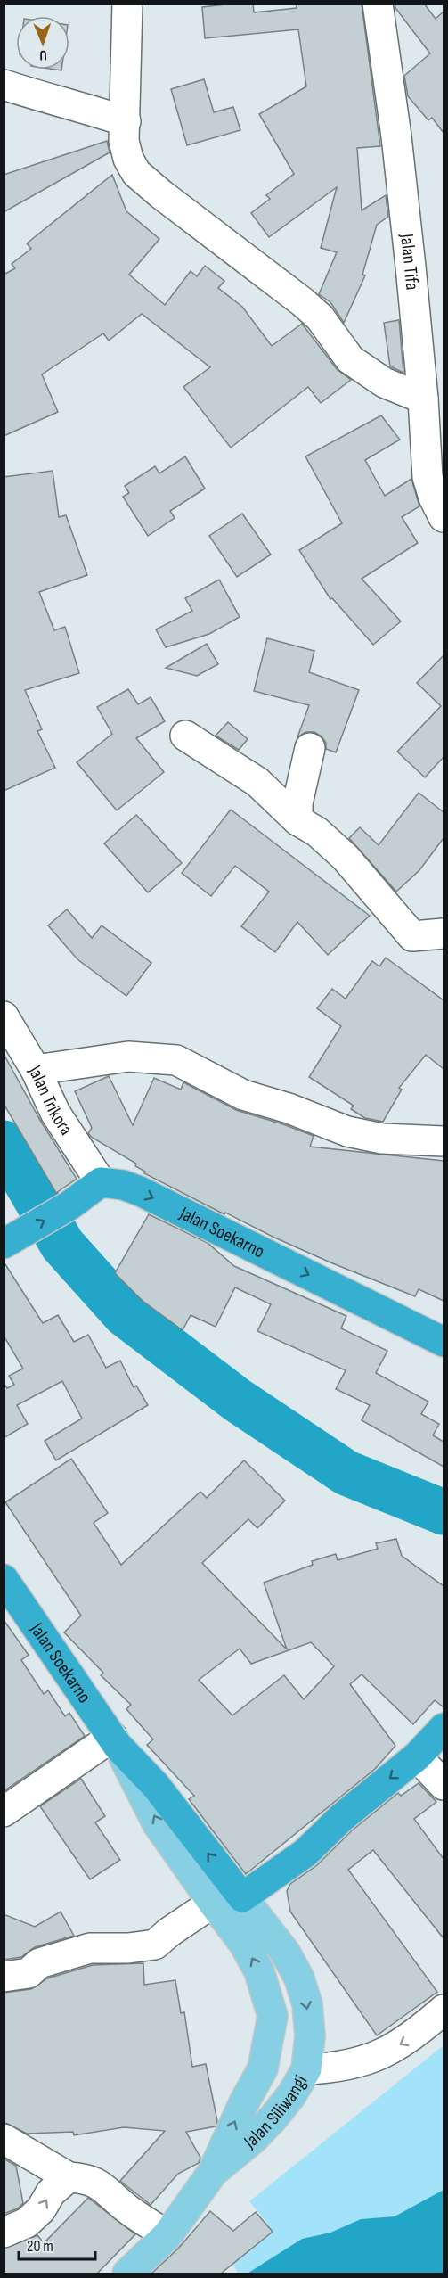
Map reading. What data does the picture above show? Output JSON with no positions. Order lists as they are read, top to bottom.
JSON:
{
  "streets": {
    "highway": ["Jalan Soekarno"],
    "main road": ["Jalan Siliwangi"],
    "street": ["Jalan Tifa", "Jalan Trikora"]
  },
  "crossings": [
    ["Jalan Trikora", "Jalan Soekarno"],
    ["Jalan Soekarno", "Jalan Siliwangi"]
  ],
  "one_way": ["Jalan Siliwangi"],
  "scale_bar": "20 m",
  "north": "bottom"
}
